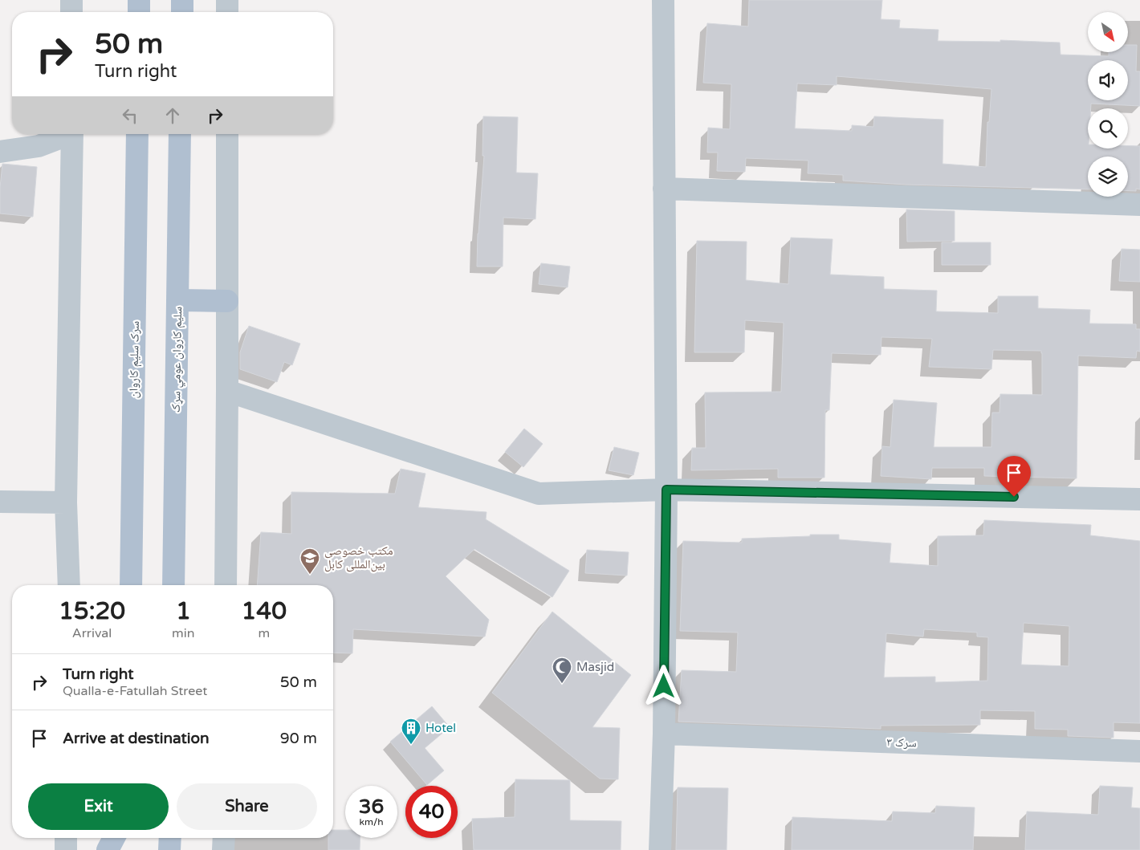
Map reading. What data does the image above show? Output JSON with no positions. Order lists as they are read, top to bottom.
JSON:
{
  "streets": {
    "main road": ["سرک سلیم کاروان", "سلیم کاروان عومي سړک"],
    "street": ["سرک ۳"]
  },
  "places": {
    "school or university": ["مکتب خصوصی بین‌المللی کابل"],
    "mosque": ["Masjid"],
    "building": ["Hotel"]
  },
  "north": "bottom right",
  "page": {
    "turn": ["50 m", "Turn right"],
    "eta": [
      "15:20",
      "Arrival",
      "1",
      "min",
      "140",
      "m"
    ],
    "list": [
      {
        "name": "Turn right",
        "note": "Qualla-e-Fatullah Street",
        "value": "50 m"
      },
      {
        "name": "Arrive at destination",
        "value": "90 m"
      }
    ],
    "buttons": ["Exit", "Share"],
    "speed": "36 km/h",
    "limit": "40"
  }
}
